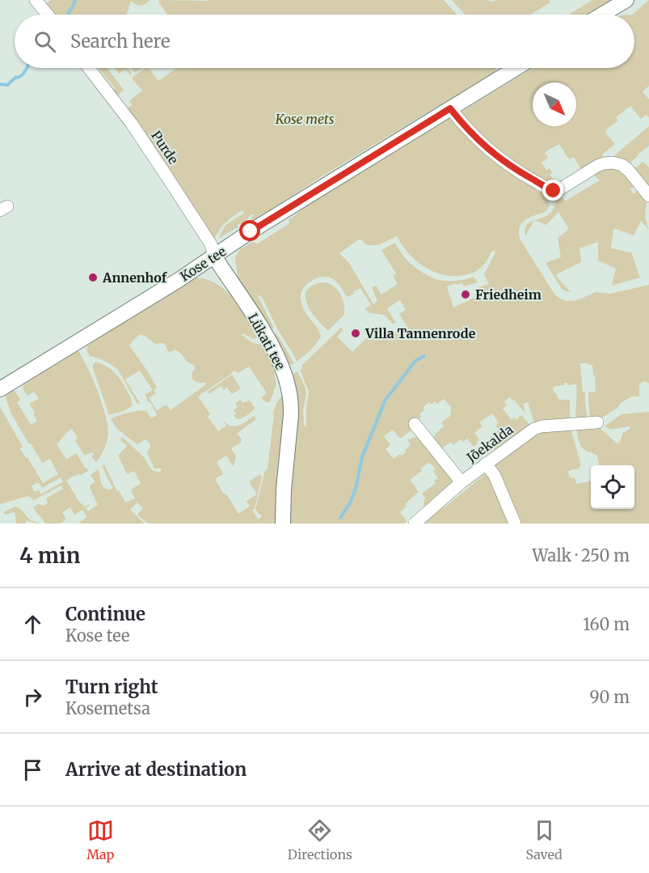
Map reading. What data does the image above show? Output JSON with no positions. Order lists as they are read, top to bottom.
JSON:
{
  "streets": {
    "main road": ["Kose tee", "Lükati tee"],
    "street": ["Purde", "Jõekalda"]
  },
  "crossings": [
    ["Purde", "Kose tee"],
    ["Purde", "Lükati tee"],
    ["Kose tee", "Lükati tee"]
  ],
  "parks": ["Kose mets"],
  "places": ["Annenhof", "Friedheim", "Villa Tannenrode"],
  "north": "bottom right",
  "page": {
    "search": "Search here",
    "heading": ["4 min", "Walk · 250 m"],
    "list": [
      ["Continue", "Kose tee", "160 m"],
      ["Turn right", "Kosemetsa", "90 m"],
      "Arrive at destination"
    ],
    "nav": ["Map", "Directions", "Saved"]
  }
}
